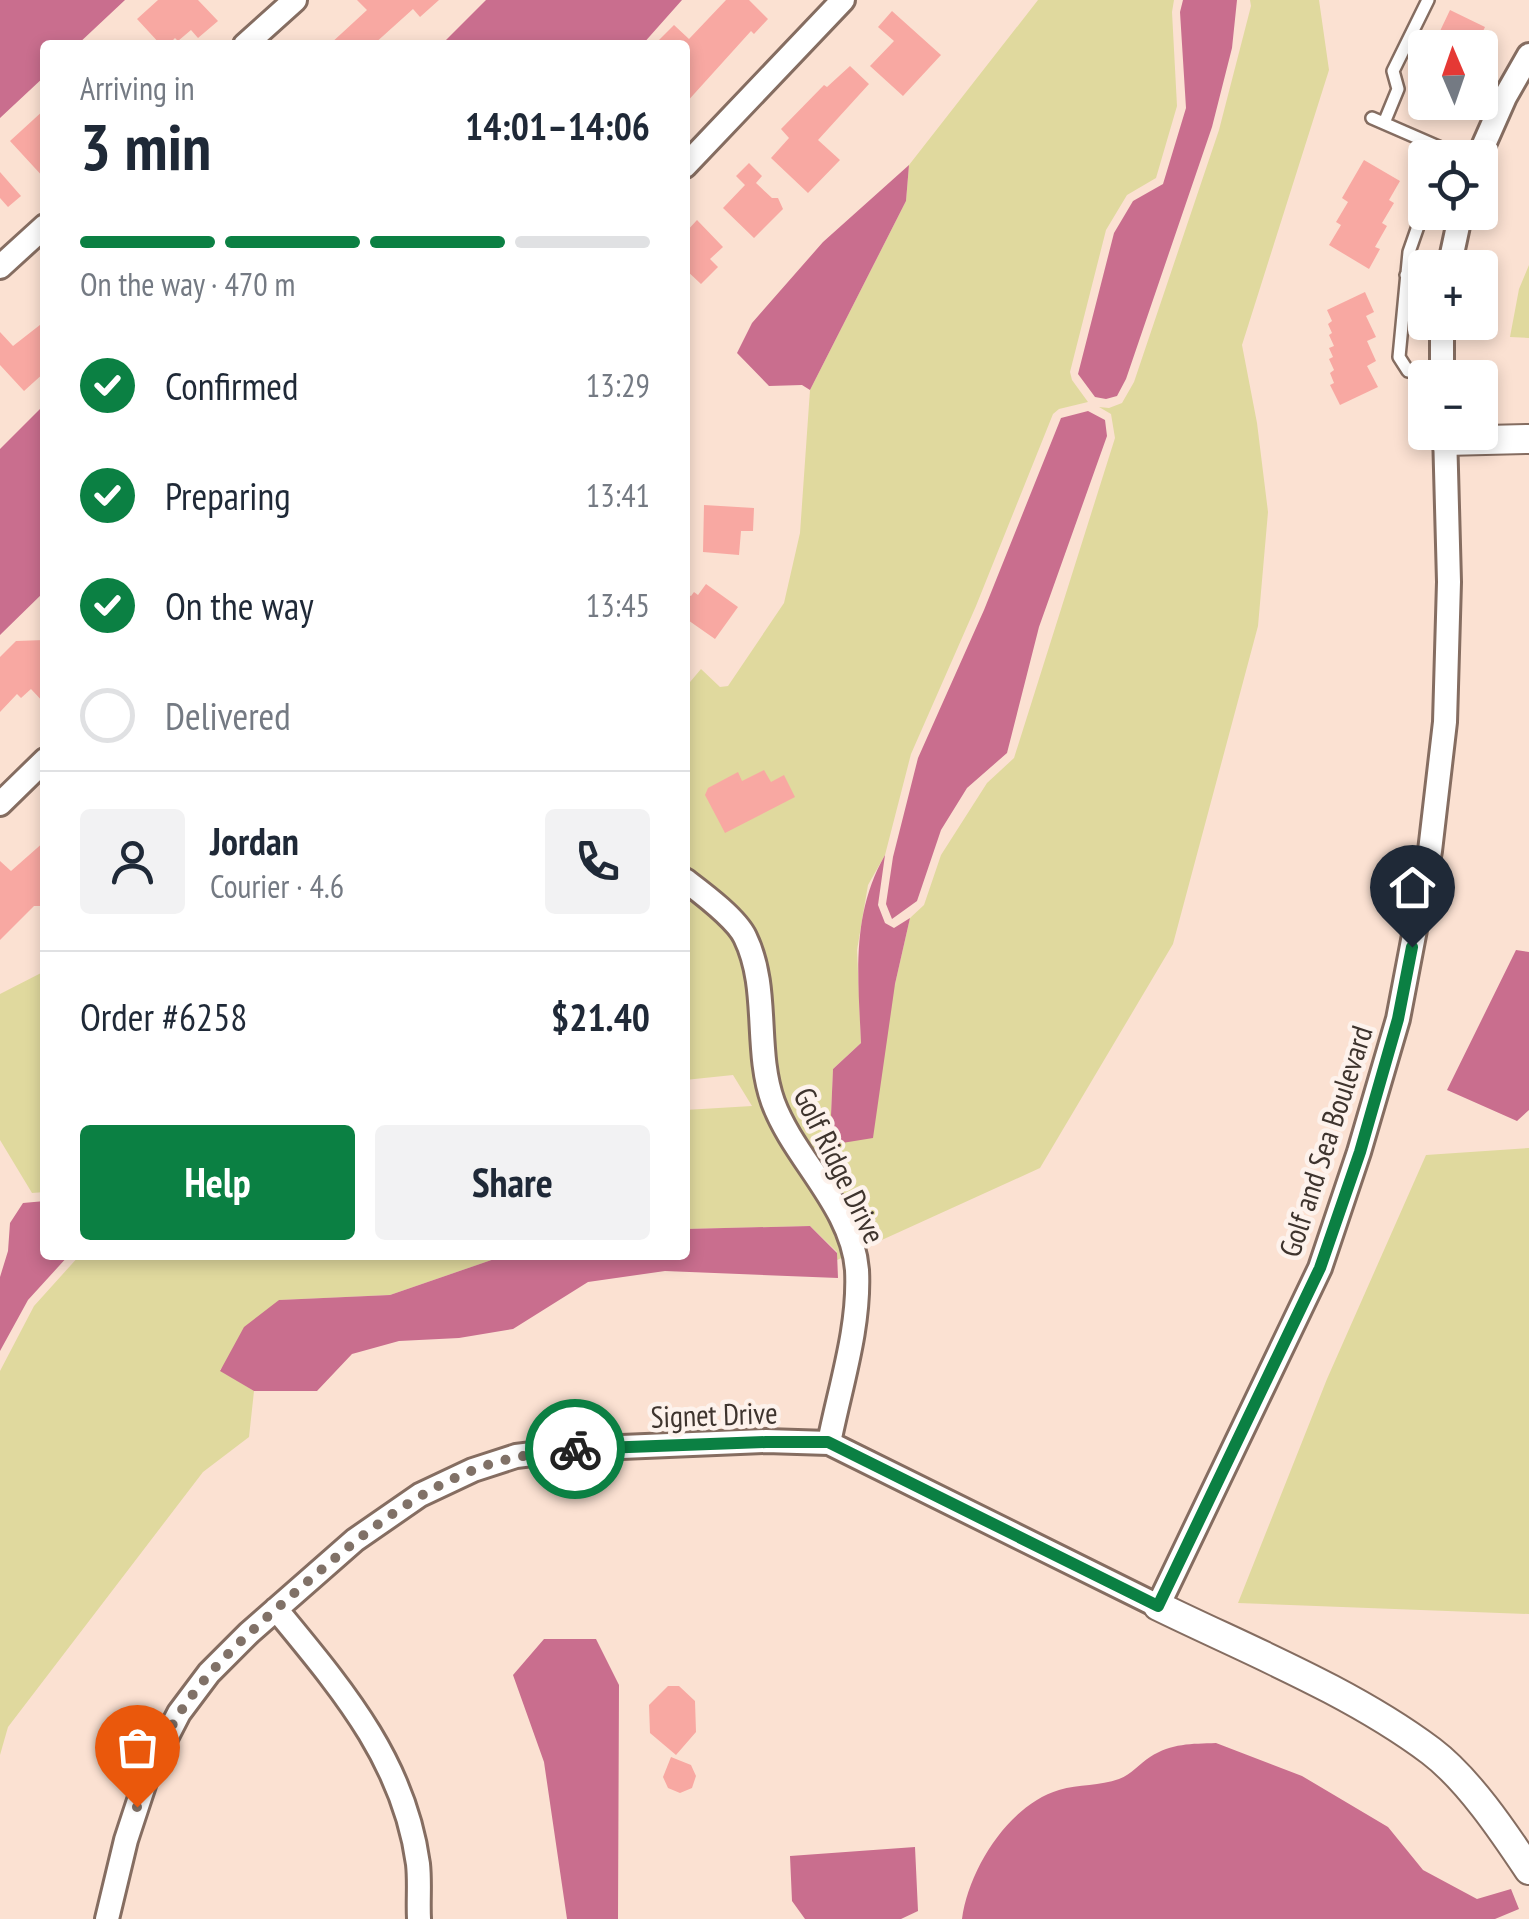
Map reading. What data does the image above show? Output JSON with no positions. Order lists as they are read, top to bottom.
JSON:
{
  "streets": {
    "street": ["Golf and Sea Boulevard", "Golf Ridge Drive", "Signet Drive"]
  },
  "crossings": [
    ["Golf and Sea Boulevard", "Signet Drive"],
    ["Golf Ridge Drive", "Signet Drive"]
  ],
  "north": "top",
  "page": {
    "map_buttons": ["+", "−"],
    "heading": ["3 min", "Arriving in", "14:01–14:06"],
    "panel": [
      "Jordan",
      "Courier · 4.6",
      "Order #6258",
      "$21.40"
    ],
    "bar": "On the way · 470 m",
    "list": [
      ["Confirmed", "13:29"],
      ["Preparing", "13:41"],
      ["On the way", "13:45"],
      "Delivered"
    ],
    "buttons": ["Help", "Share"]
  }
}
